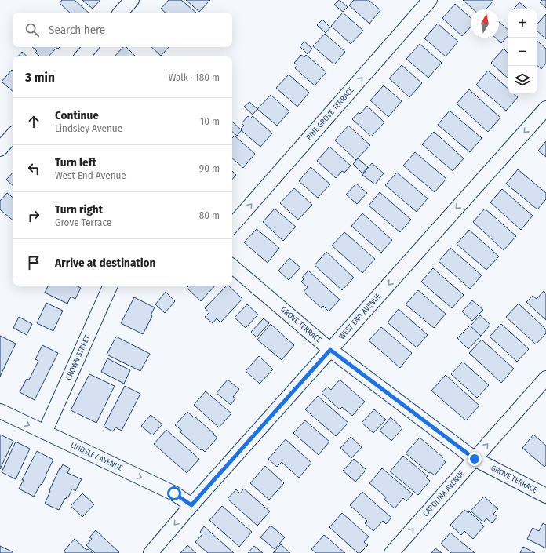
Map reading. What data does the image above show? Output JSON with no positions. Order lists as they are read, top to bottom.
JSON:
{
  "streets": {
    "street": [
      "PINE GROVE TERRACE",
      "WEST END AVENUE",
      "GROVE TERRACE",
      "CROWN STREET",
      "LINDSLEY AVENUE",
      "CAROLINA AVENUE"
    ]
  },
  "crossings": [
    ["WEST END AVENUE", "GROVE TERRACE"],
    ["WEST END AVENUE", "LINDSLEY AVENUE"],
    ["GROVE TERRACE", "CAROLINA AVENUE"],
    ["CROWN STREET", "LINDSLEY AVENUE"]
  ],
  "one_way": [
    "PINE GROVE TERRACE",
    "WEST END AVENUE",
    "LINDSLEY AVENUE",
    "CAROLINA AVENUE"
  ],
  "north": "top",
  "page": {
    "map_buttons": ["+", "−"],
    "search": "Search here",
    "heading": ["3 min", "Walk · 180 m"],
    "list": [
      ["Continue", "Lindsley Avenue", "10 m"],
      ["Turn left", "West End Avenue", "90 m"],
      ["Turn right", "Grove Terrace", "80 m"],
      "Arrive at destination"
    ]
  }
}
